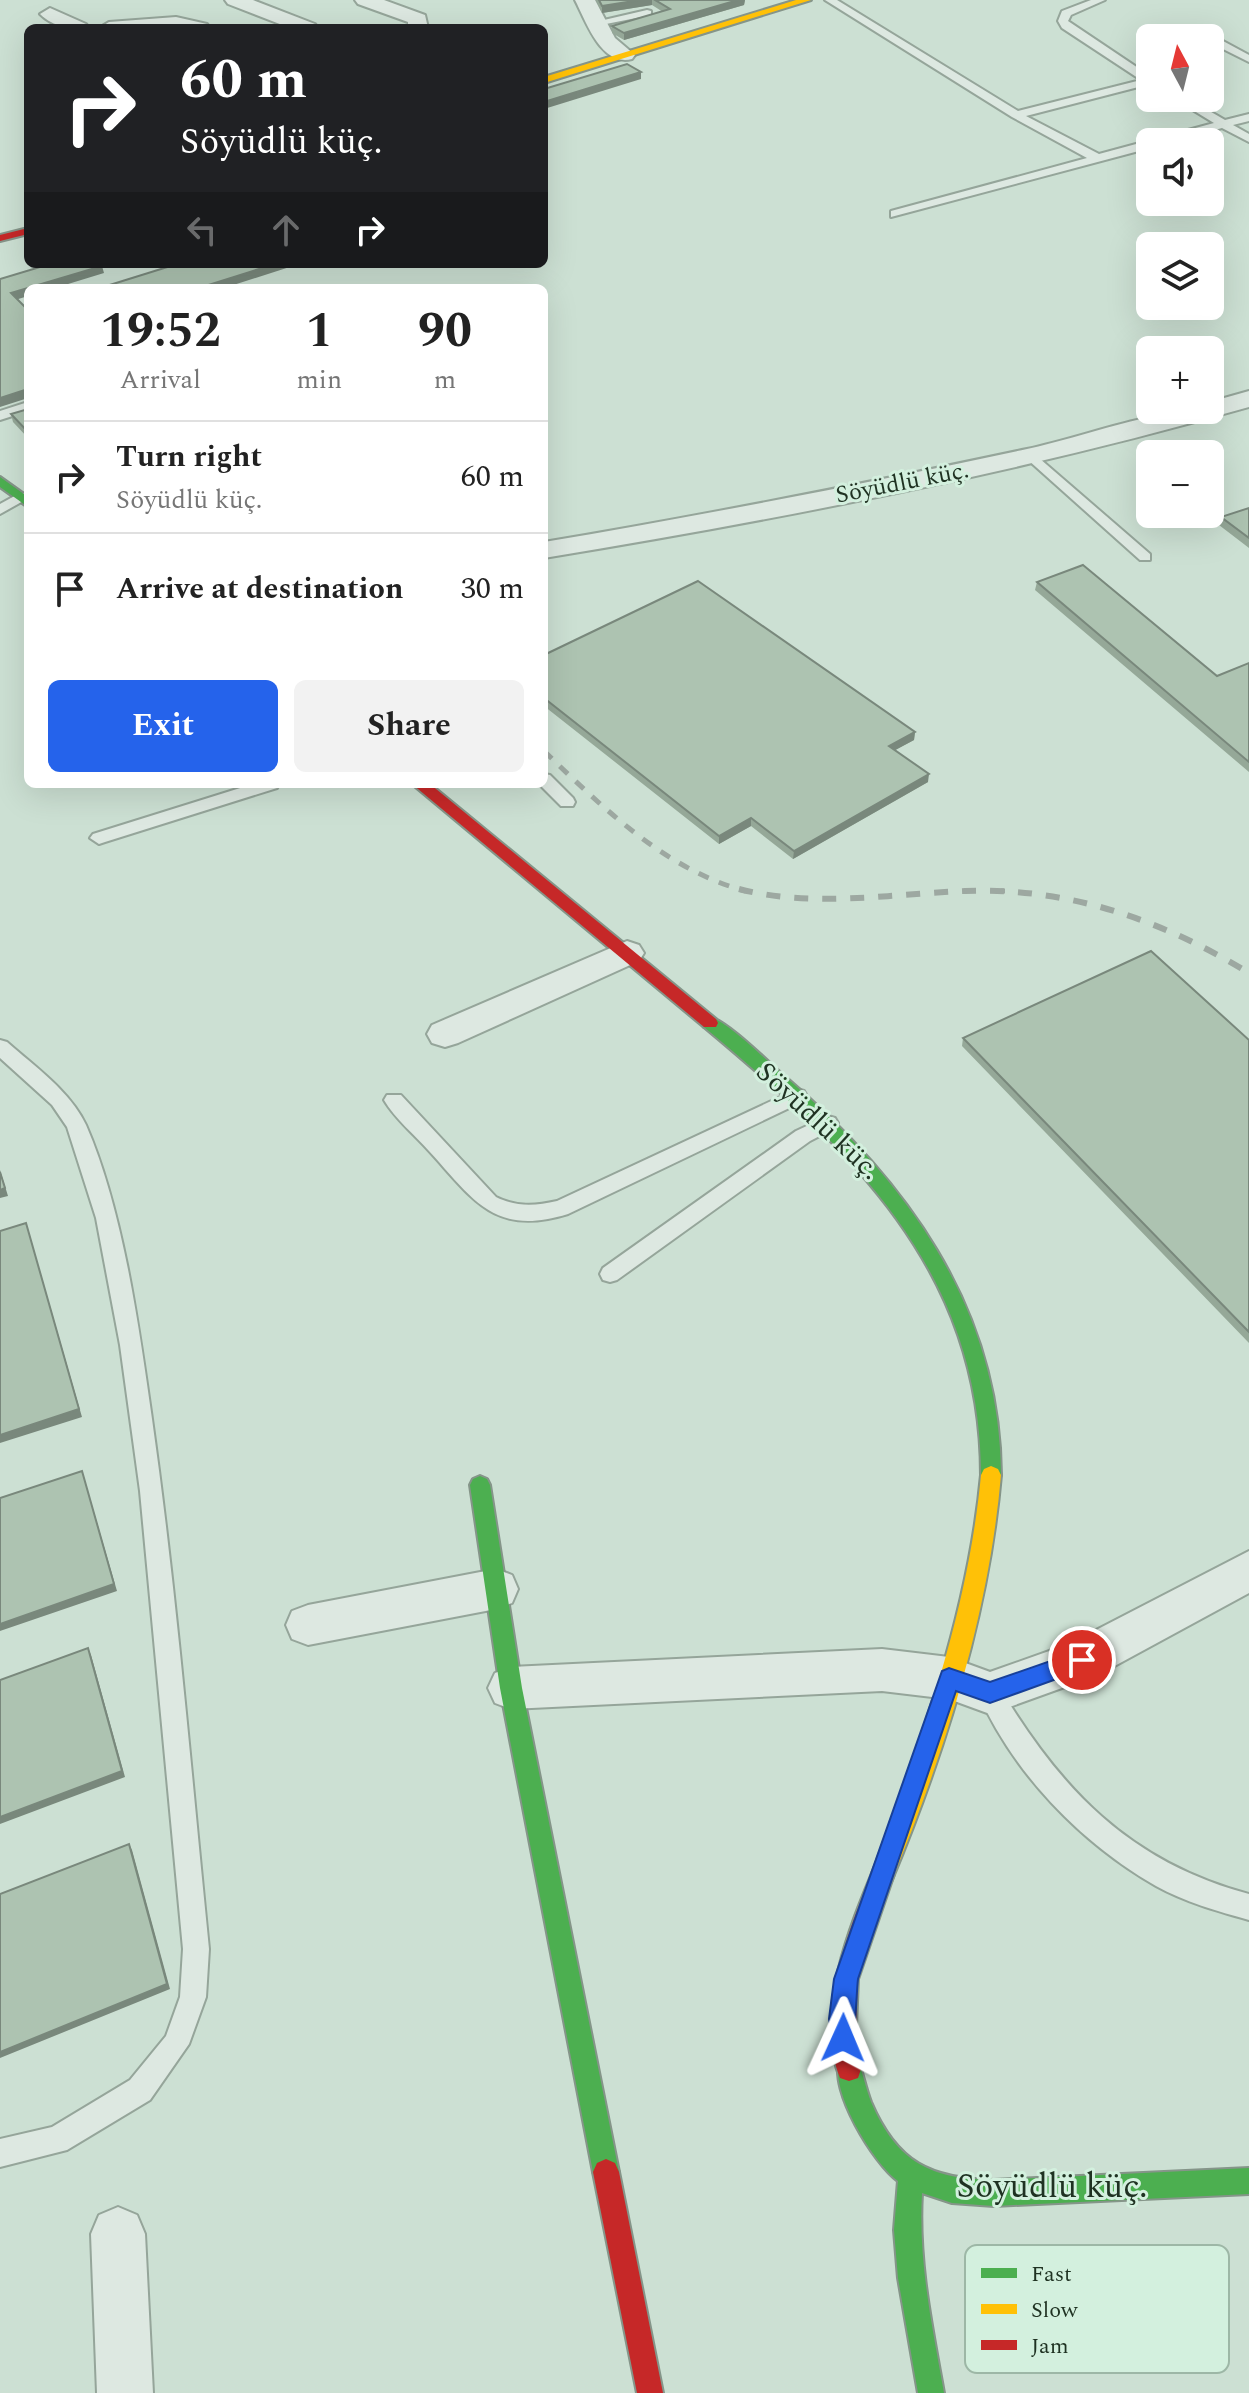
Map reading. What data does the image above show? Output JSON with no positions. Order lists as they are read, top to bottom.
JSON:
{
  "streets": {
    "street": ["Söyüdlü küç."]
  },
  "legend": ["Fast", "Slow", "Jam"],
  "north": "top",
  "page": {
    "map_buttons": ["+", "−"],
    "turn": ["60 m", "Söyüdlü küç."],
    "eta": [
      "19:52",
      "Arrival",
      "1",
      "min",
      "90",
      "m"
    ],
    "list": [
      {
        "name": "Turn right",
        "note": "Söyüdlü küç.",
        "value": "60 m"
      },
      {
        "name": "Arrive at destination",
        "value": "30 m"
      }
    ],
    "buttons": ["Exit", "Share"]
  }
}
